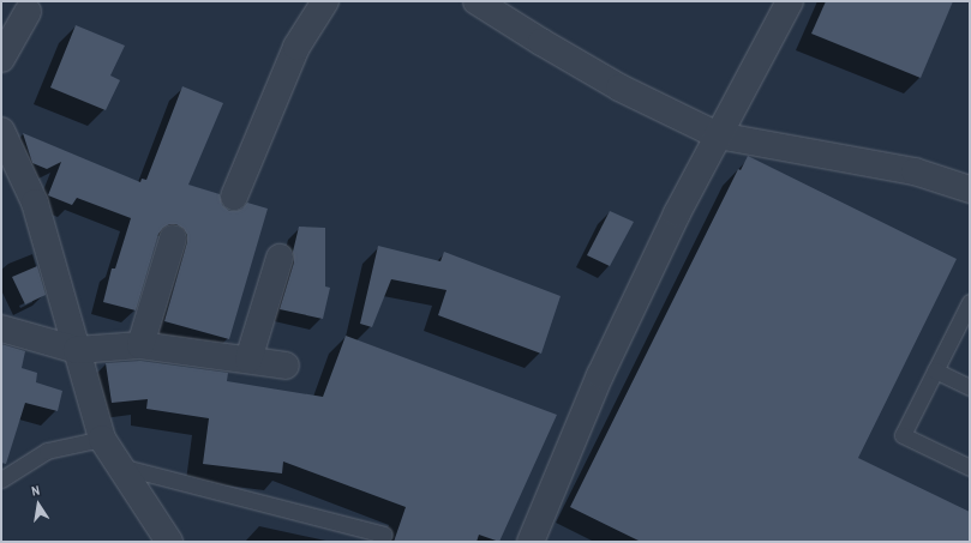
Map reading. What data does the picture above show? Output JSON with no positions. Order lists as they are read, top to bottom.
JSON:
{
  "north": "top"
}
